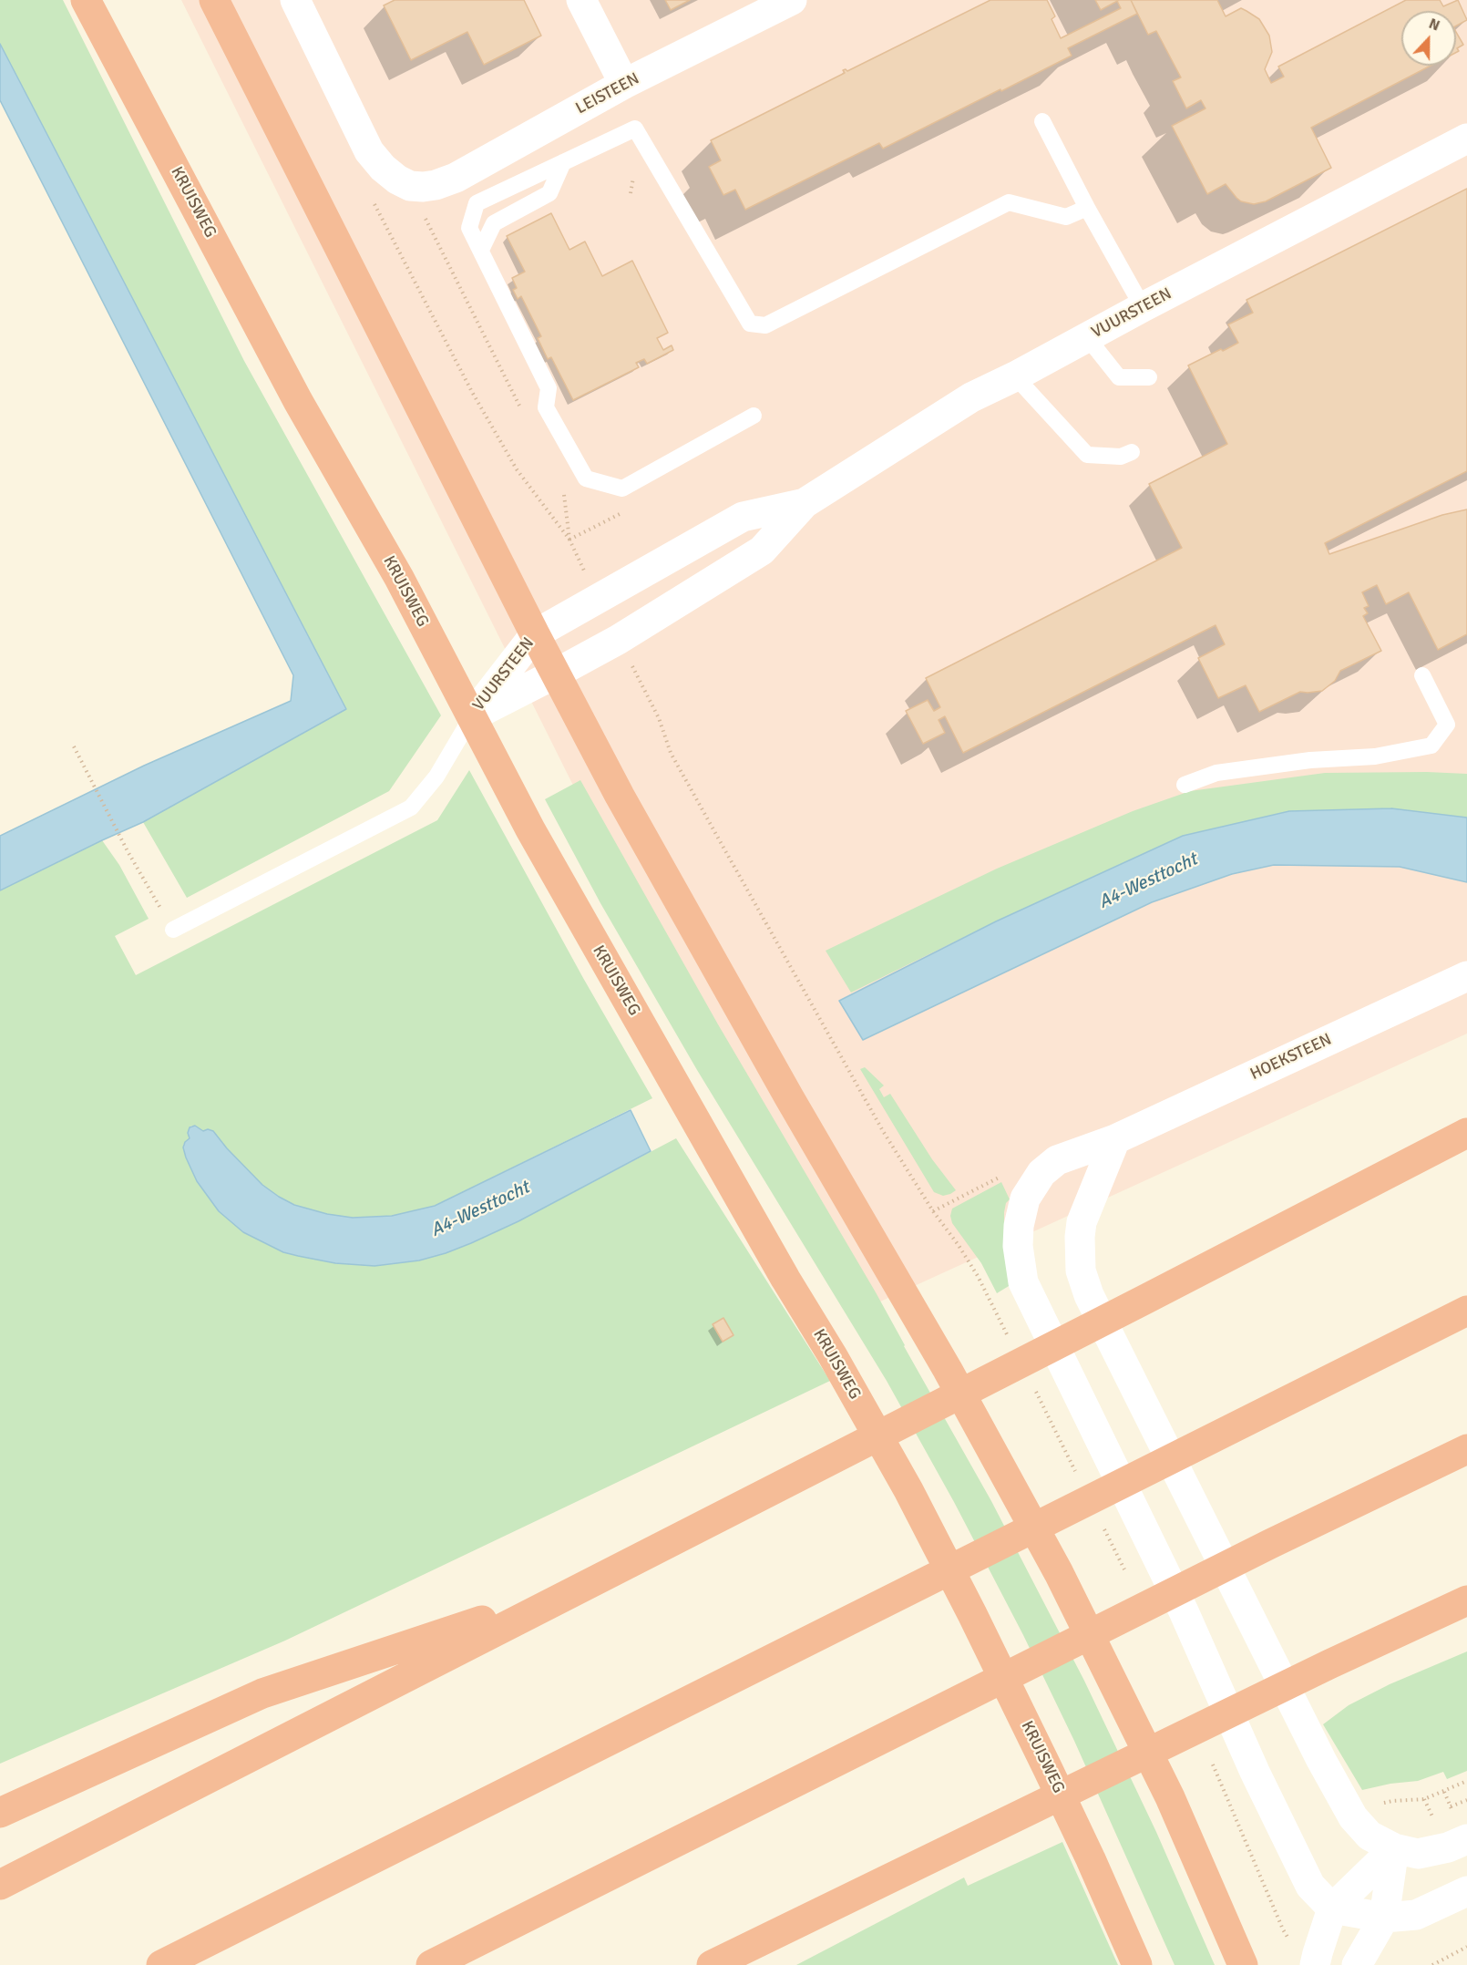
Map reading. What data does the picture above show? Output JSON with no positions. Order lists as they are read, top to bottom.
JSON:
{
  "streets": {
    "highway": ["KRUISWEG"],
    "street": ["LEISTEEN", "VUURSTEEN", "HOEKSTEEN"]
  },
  "crossings": [
    ["KRUISWEG", "VUURSTEEN"]
  ],
  "water": ["A4-Westtocht"],
  "north": "top"
}
